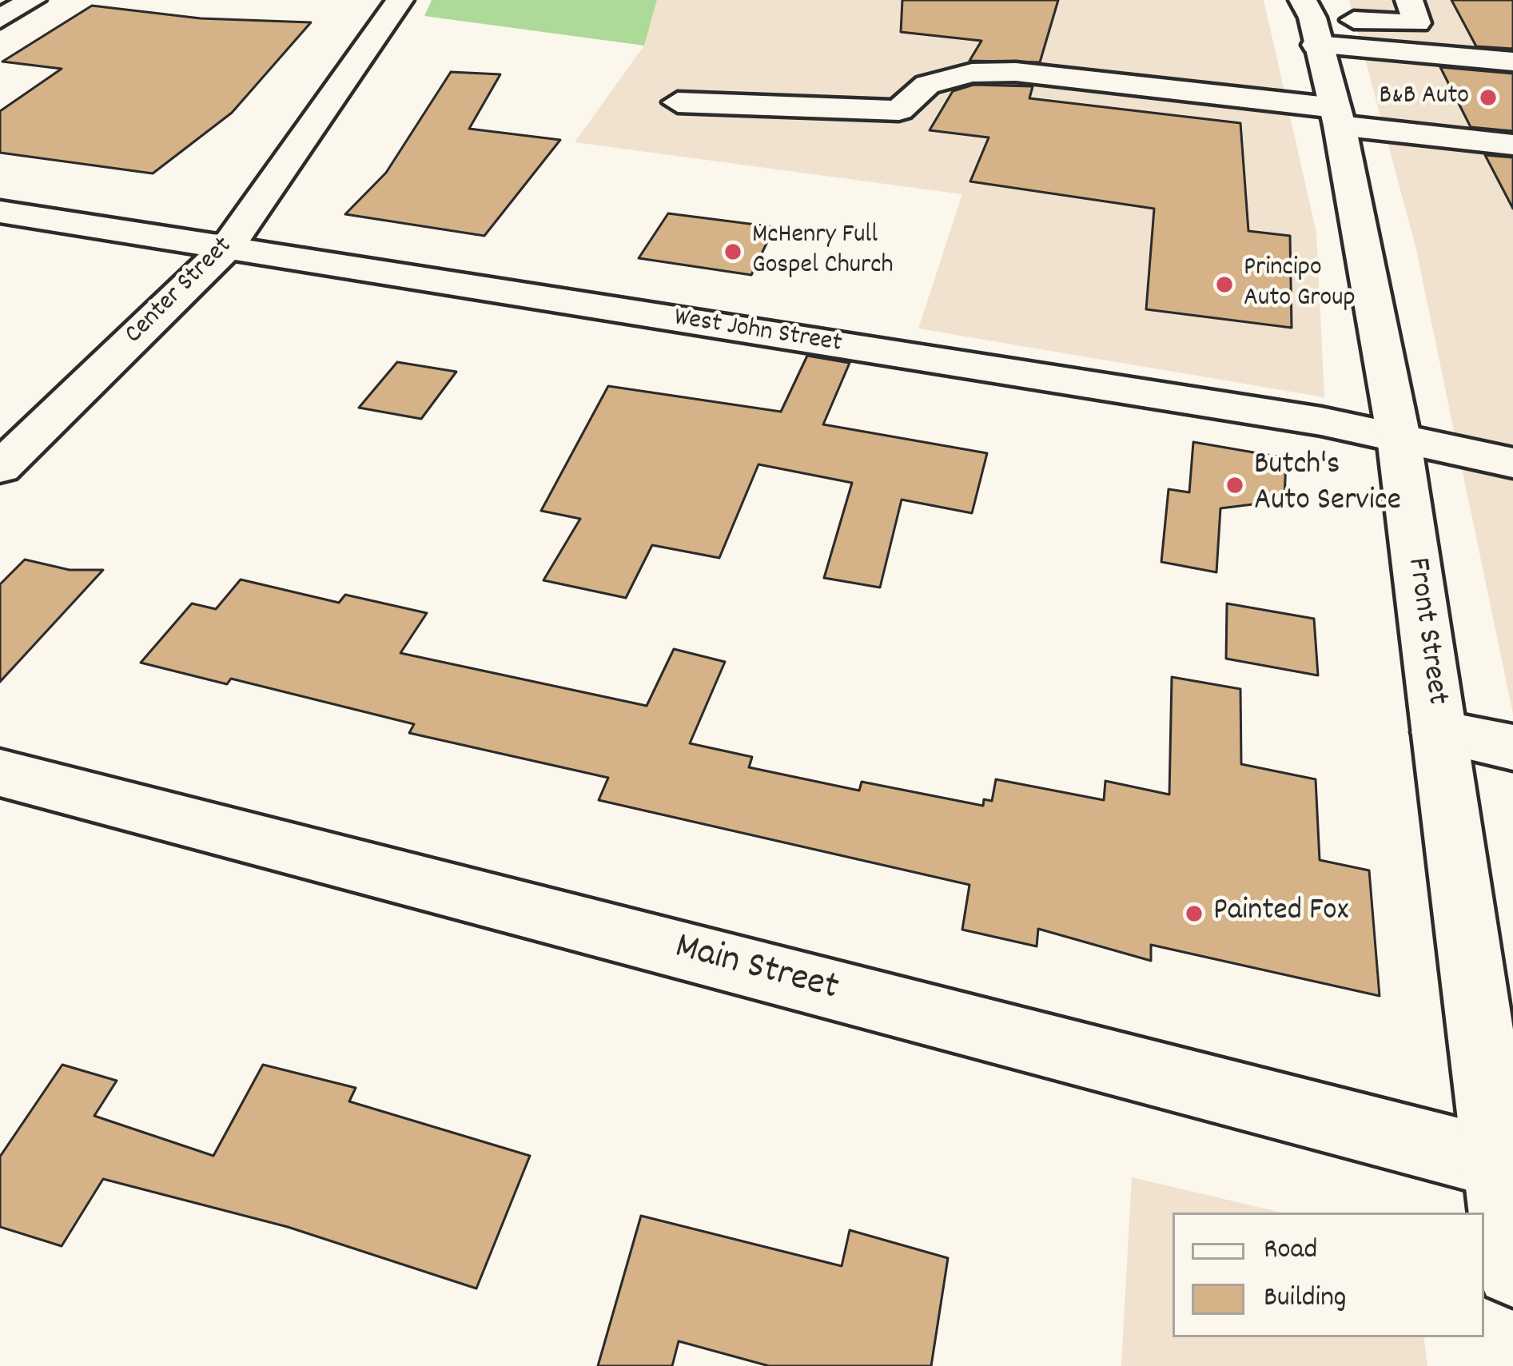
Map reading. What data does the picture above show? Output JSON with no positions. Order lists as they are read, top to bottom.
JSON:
{
  "streets": {
    "street": [
      "Center Street",
      "West John Street",
      "Front Street",
      "Main Street"
    ]
  },
  "crossings": [
    ["Center Street", "West John Street"],
    ["West John Street", "Front Street"],
    ["Front Street", "Main Street"]
  ],
  "places": [
    "B&B Auto",
    "McHenry Full Gospel Church",
    "Principo Auto Group",
    "Butch's Auto Service",
    "Painted Fox"
  ],
  "legend": ["Road", "Building"]
}
